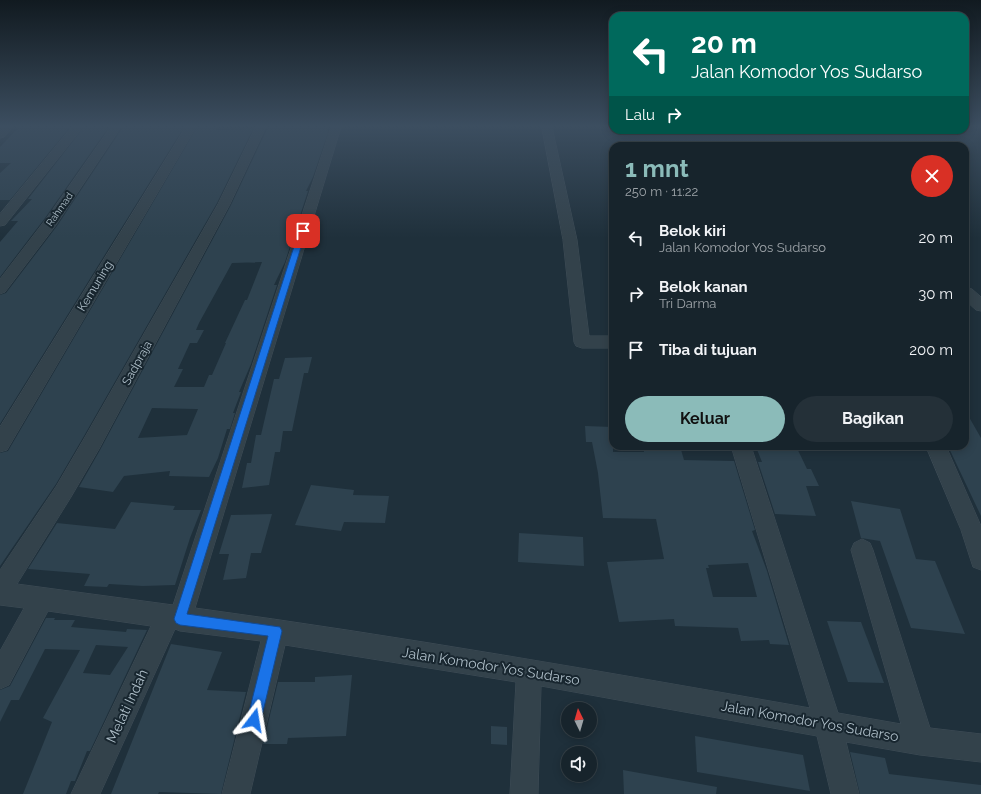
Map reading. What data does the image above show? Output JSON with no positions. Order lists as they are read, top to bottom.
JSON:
{
  "streets": {
    "street": [
      "Rahmad",
      "Kemuning",
      "Sadpraja",
      "Jalan Komodor Yos Sudarso",
      "Melati Indah"
    ]
  },
  "crossings": [
    ["Sadpraja", "Jalan Komodor Yos Sudarso"],
    ["Jalan Komodor Yos Sudarso", "Melati Indah"]
  ],
  "north": "top",
  "page": {
    "turn": ["20 m", "Jalan Komodor Yos Sudarso"],
    "then": "Lalu",
    "heading": ["1 mnt", "250 m · 11:22"],
    "list": [
      {
        "name": "Belok kiri",
        "note": "Jalan Komodor Yos Sudarso",
        "value": "20 m"
      },
      {
        "name": "Belok kanan",
        "note": "Tri Darma",
        "value": "30 m"
      },
      {
        "name": "Tiba di tujuan",
        "value": "200 m"
      }
    ],
    "buttons": ["Keluar", "Bagikan"]
  }
}
